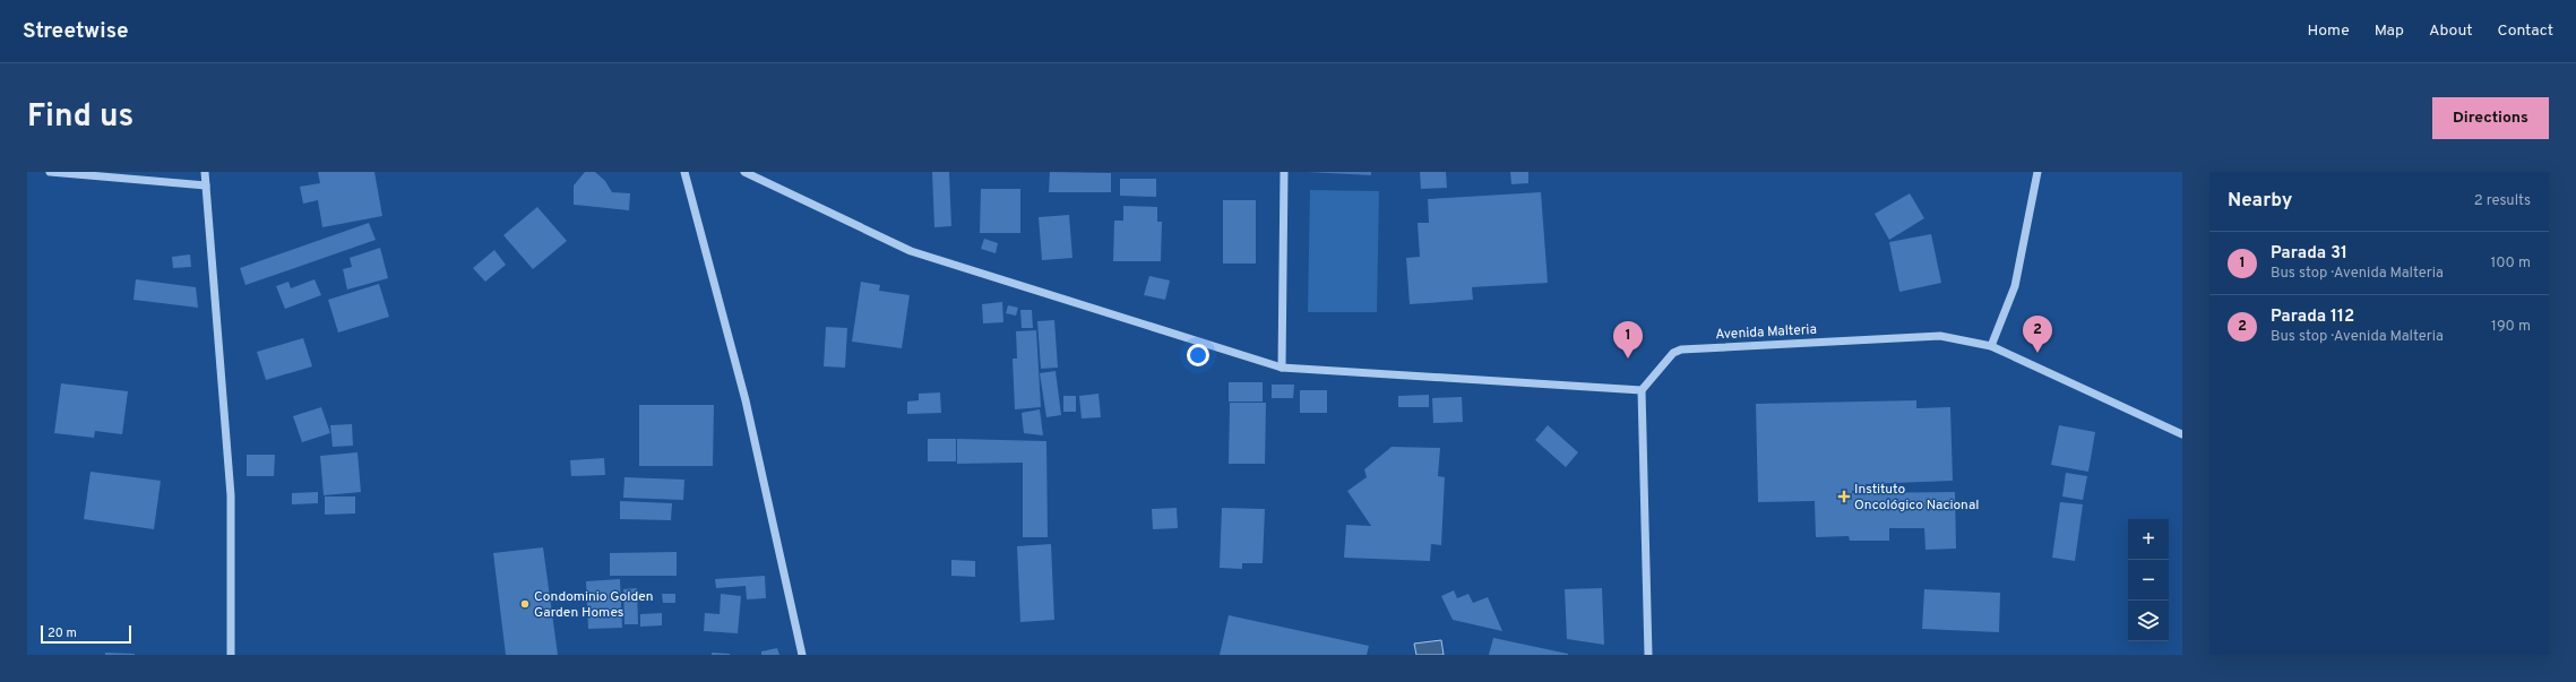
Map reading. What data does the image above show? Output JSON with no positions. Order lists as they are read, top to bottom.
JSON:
{
  "streets": {
    "street": ["Avenida Malteria"]
  },
  "places": {
    "health": ["Instituto Oncológico Nacional"],
    "other": ["Condominio Golden Garden Homes"]
  },
  "scale_bar": "20 m",
  "page": {
    "header": "Streetwise",
    "nav": [
      "Home",
      "Map",
      "About",
      "Contact"
    ],
    "title": "Find us",
    "buttons": "Directions",
    "heading": ["Nearby", "2 results"],
    "list": [
      {
        "mark": "1",
        "name": "Parada 31",
        "note": "Bus stop · Avenida Malteria",
        "value": "100 m"
      },
      {
        "mark": "2",
        "name": "Parada 112",
        "note": "Bus stop · Avenida Malteria",
        "value": "190 m"
      }
    ],
    "pins": ["2", "1"],
    "map_buttons": ["+", "−"],
    "scale": "20 m"
  }
}
